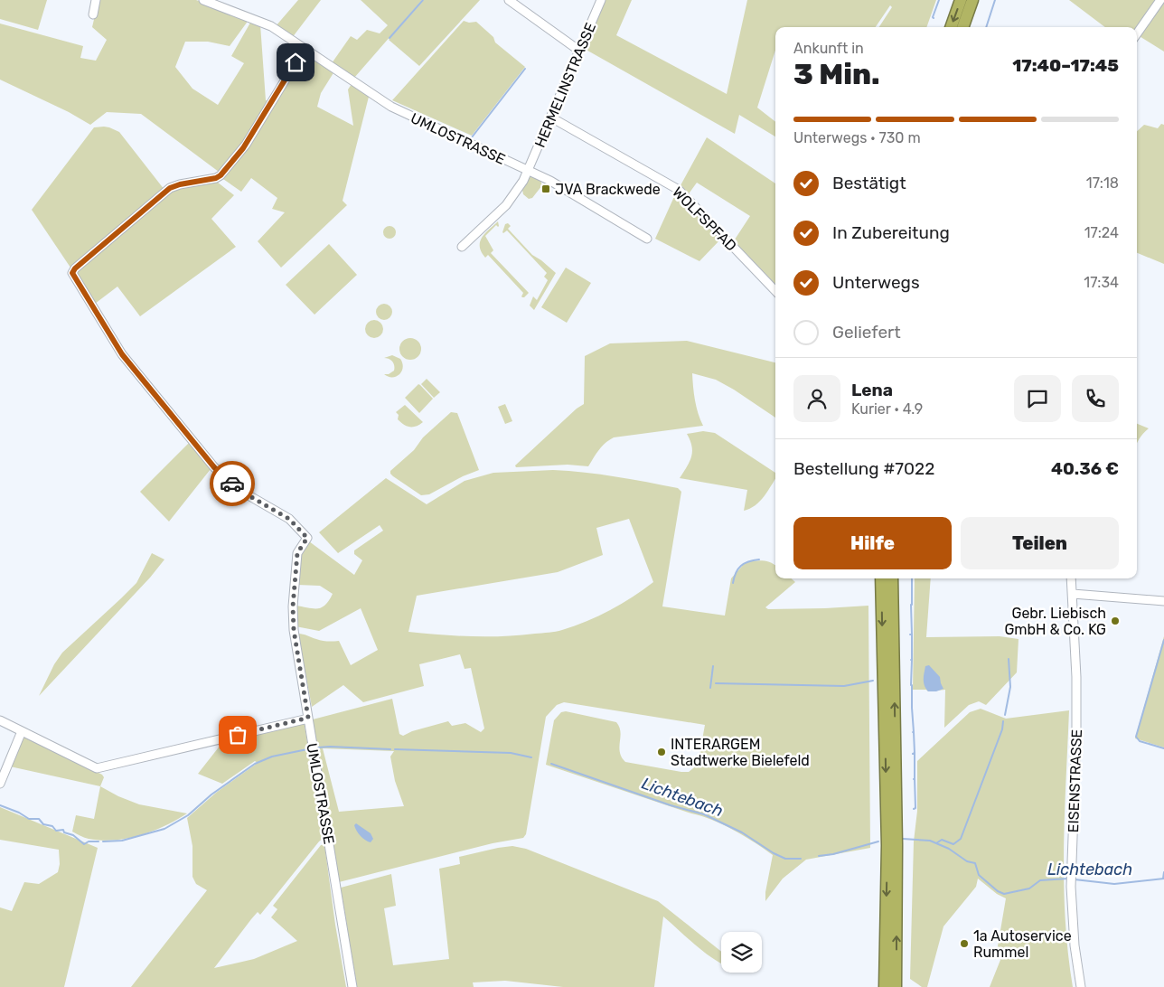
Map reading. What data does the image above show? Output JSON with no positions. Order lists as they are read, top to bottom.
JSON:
{
  "streets": {
    "street": [
      "HERMELINSTRASSE",
      "UMLOSTRASSE",
      "WOLFSPFAD",
      "EISENSTRASSE"
    ]
  },
  "crossings": [
    ["HERMELINSTRASSE", "UMLOSTRASSE"],
    ["HERMELINSTRASSE", "WOLFSPFAD"]
  ],
  "water": ["Lichtebach"],
  "places": {
    "transit": ["JVA Brackwede"],
    "other": ["Gebr. Liebisch GmbH & Co. KG", "INTERARGEM Stadtwerke Bielefeld", "1a Autoservice Rummel"]
  },
  "page": {
    "heading": ["3 Min.", "Ankunft in", "17:40–17:45"],
    "panel": [
      "Lena",
      "Kurier · 4.9",
      "Bestellung #7022",
      "40.36 €"
    ],
    "bar": "Unterwegs · 730 m",
    "list": [
      ["Bestätigt", "17:18"],
      ["In Zubereitung", "17:24"],
      ["Unterwegs", "17:34"],
      "Geliefert"
    ],
    "buttons": ["Hilfe", "Teilen"]
  }
}
